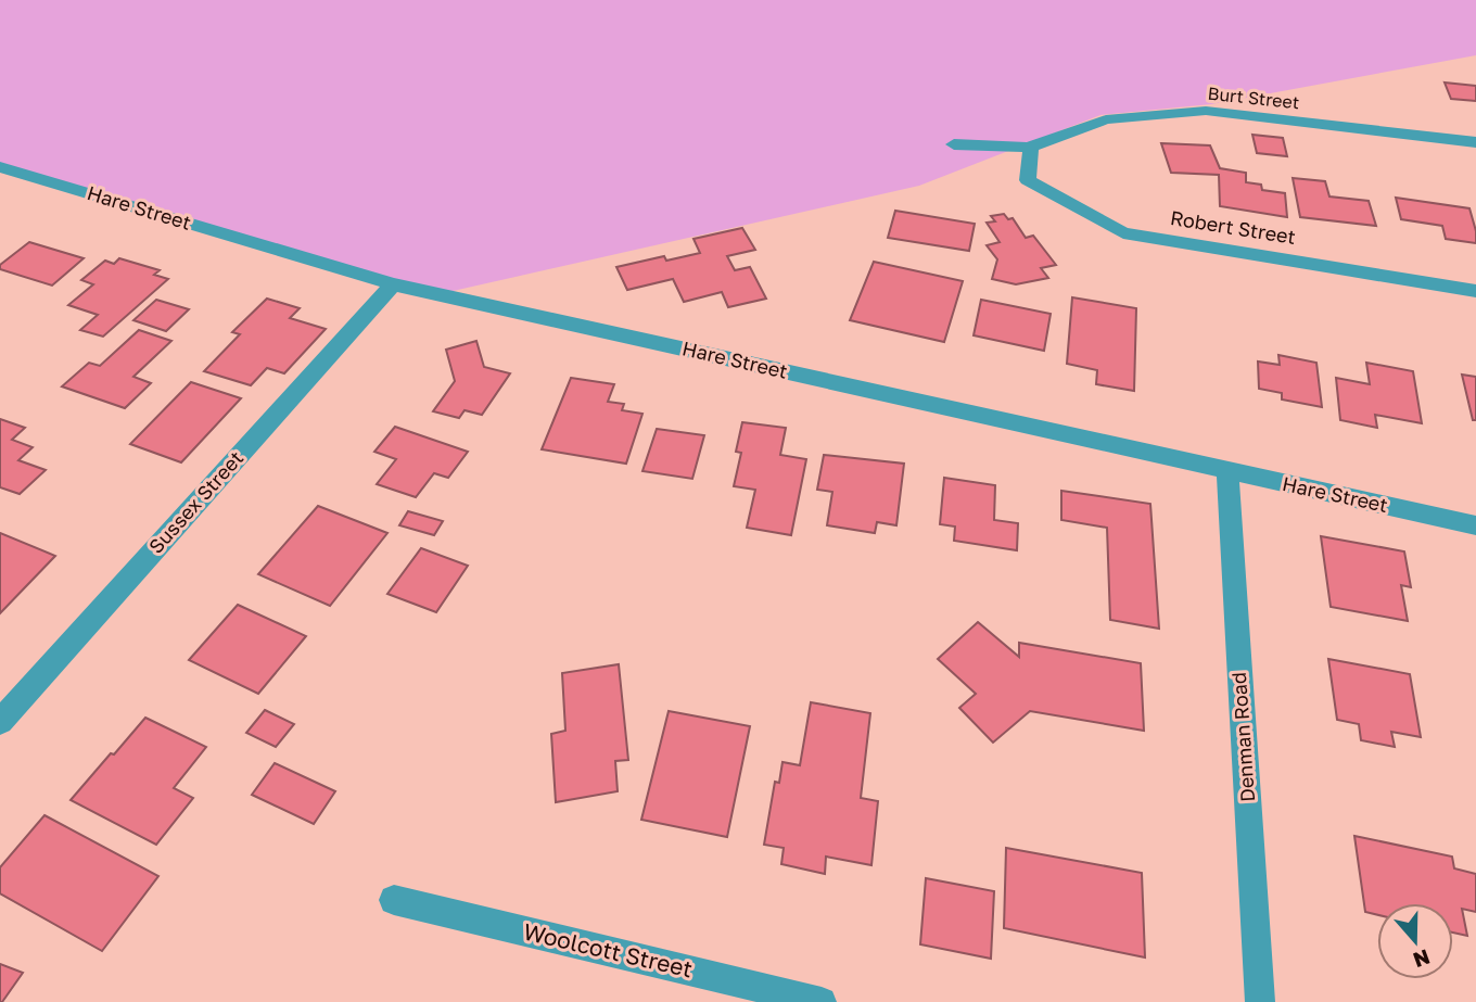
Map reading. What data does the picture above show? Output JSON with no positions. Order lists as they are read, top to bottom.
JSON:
{
  "streets": {
    "street": [
      "Burt Street",
      "Hare Street",
      "Robert Street",
      "Sussex Street",
      "Denman Road",
      "Woolcott Street"
    ]
  },
  "crossings": [
    ["Burt Street", "Robert Street"],
    ["Hare Street", "Sussex Street"],
    ["Hare Street", "Denman Road"]
  ],
  "north": "bottom"
}
